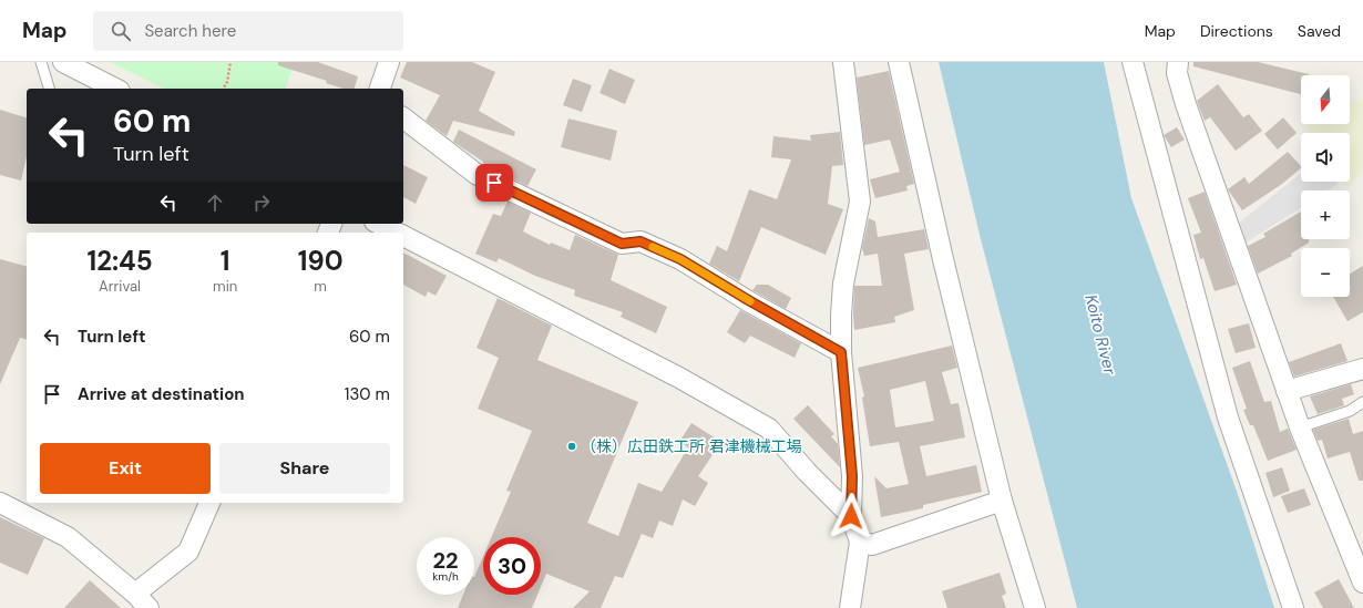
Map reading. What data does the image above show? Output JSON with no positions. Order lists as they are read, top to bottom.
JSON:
{
  "water": ["Koito River"],
  "places": ["（株）広田鉄工所 君津機械工場"],
  "north": "bottom",
  "page": {
    "header": "Map",
    "search": "Search here",
    "nav": ["Map", "Directions", "Saved"],
    "map_buttons": ["+", "−"],
    "turn": ["60 m", "Turn left"],
    "eta": [
      "12:45",
      "Arrival",
      "1",
      "min",
      "190",
      "m"
    ],
    "list": [
      {
        "name": "Turn left",
        "value": "60 m"
      },
      {
        "name": "Arrive at destination",
        "value": "130 m"
      }
    ],
    "buttons": ["Exit", "Share"],
    "speed": "22 km/h",
    "limit": "30"
  }
}
